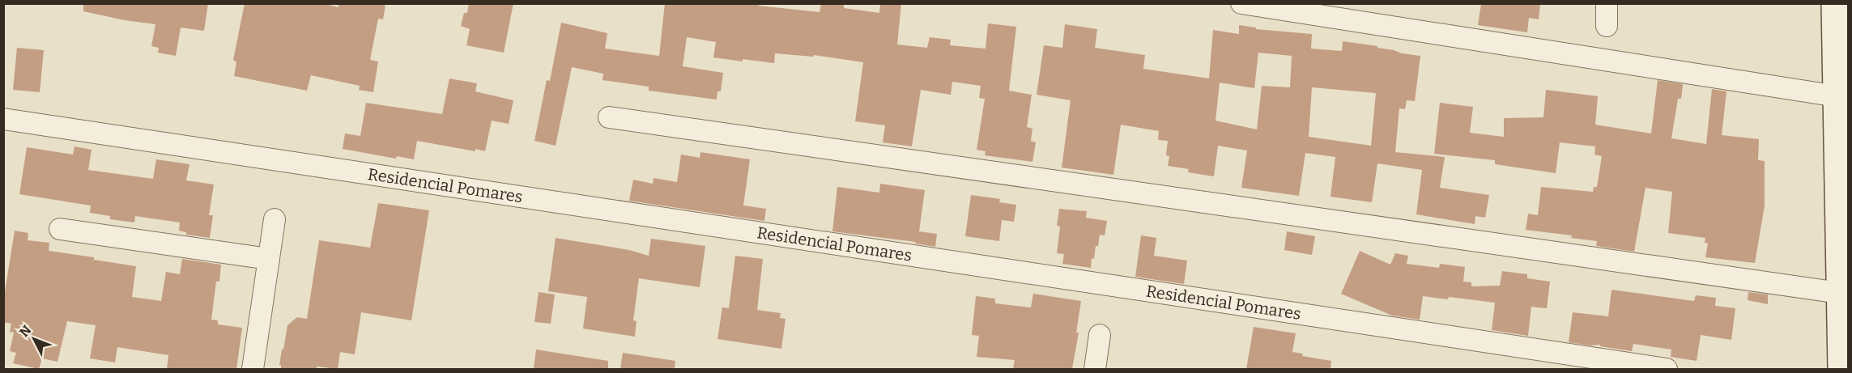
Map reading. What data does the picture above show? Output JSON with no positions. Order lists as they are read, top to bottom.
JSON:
{
  "streets": {
    "street": ["Residencial Pomares"]
  },
  "north": "top left"
}
